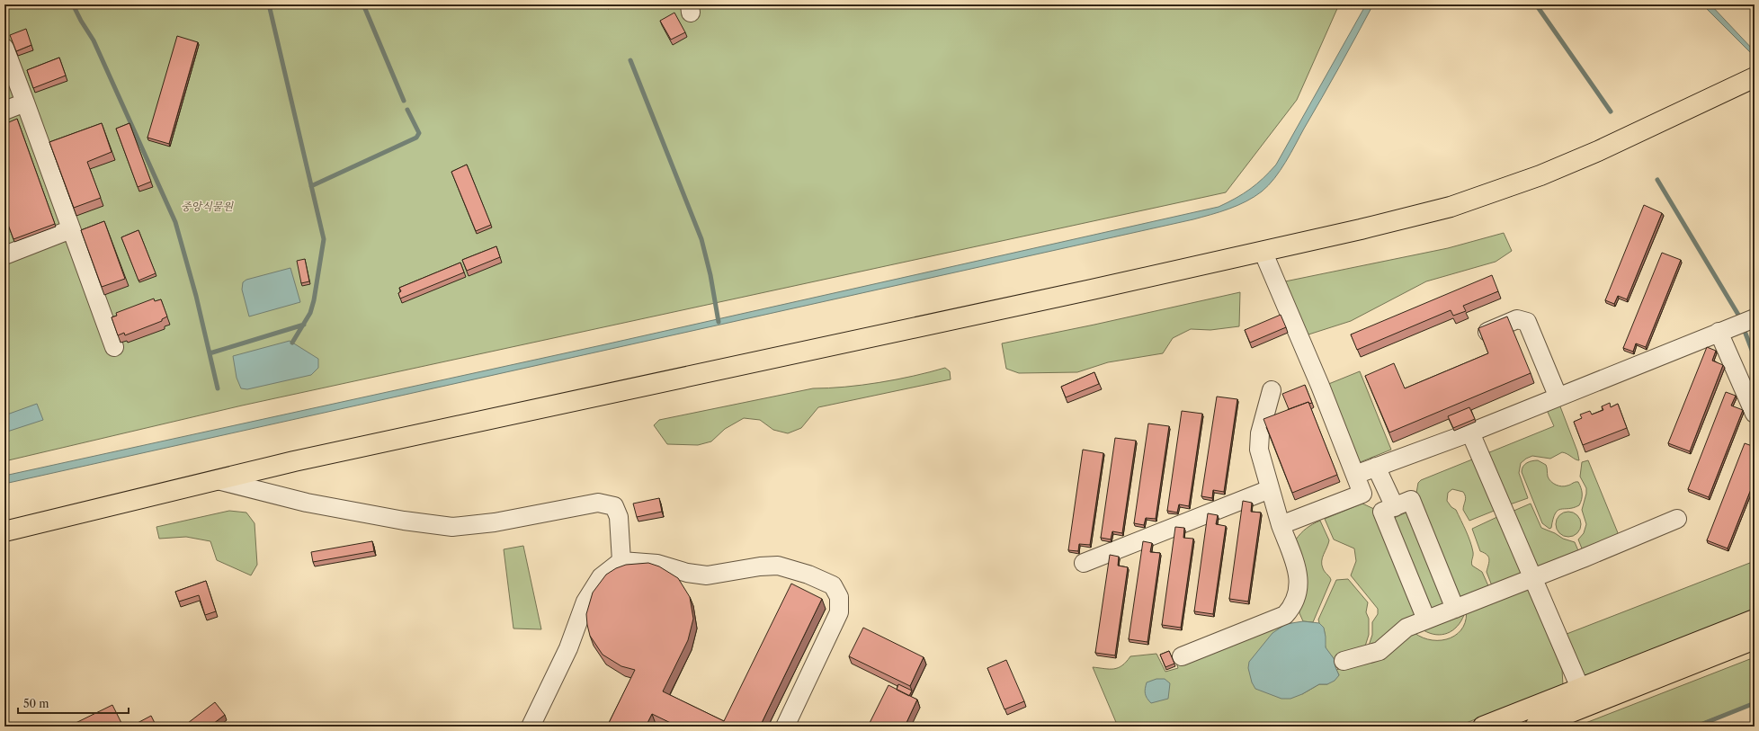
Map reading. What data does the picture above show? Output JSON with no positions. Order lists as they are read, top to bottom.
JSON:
{
  "parks": ["중앙식물원"],
  "scale_bar": "50 m"
}
